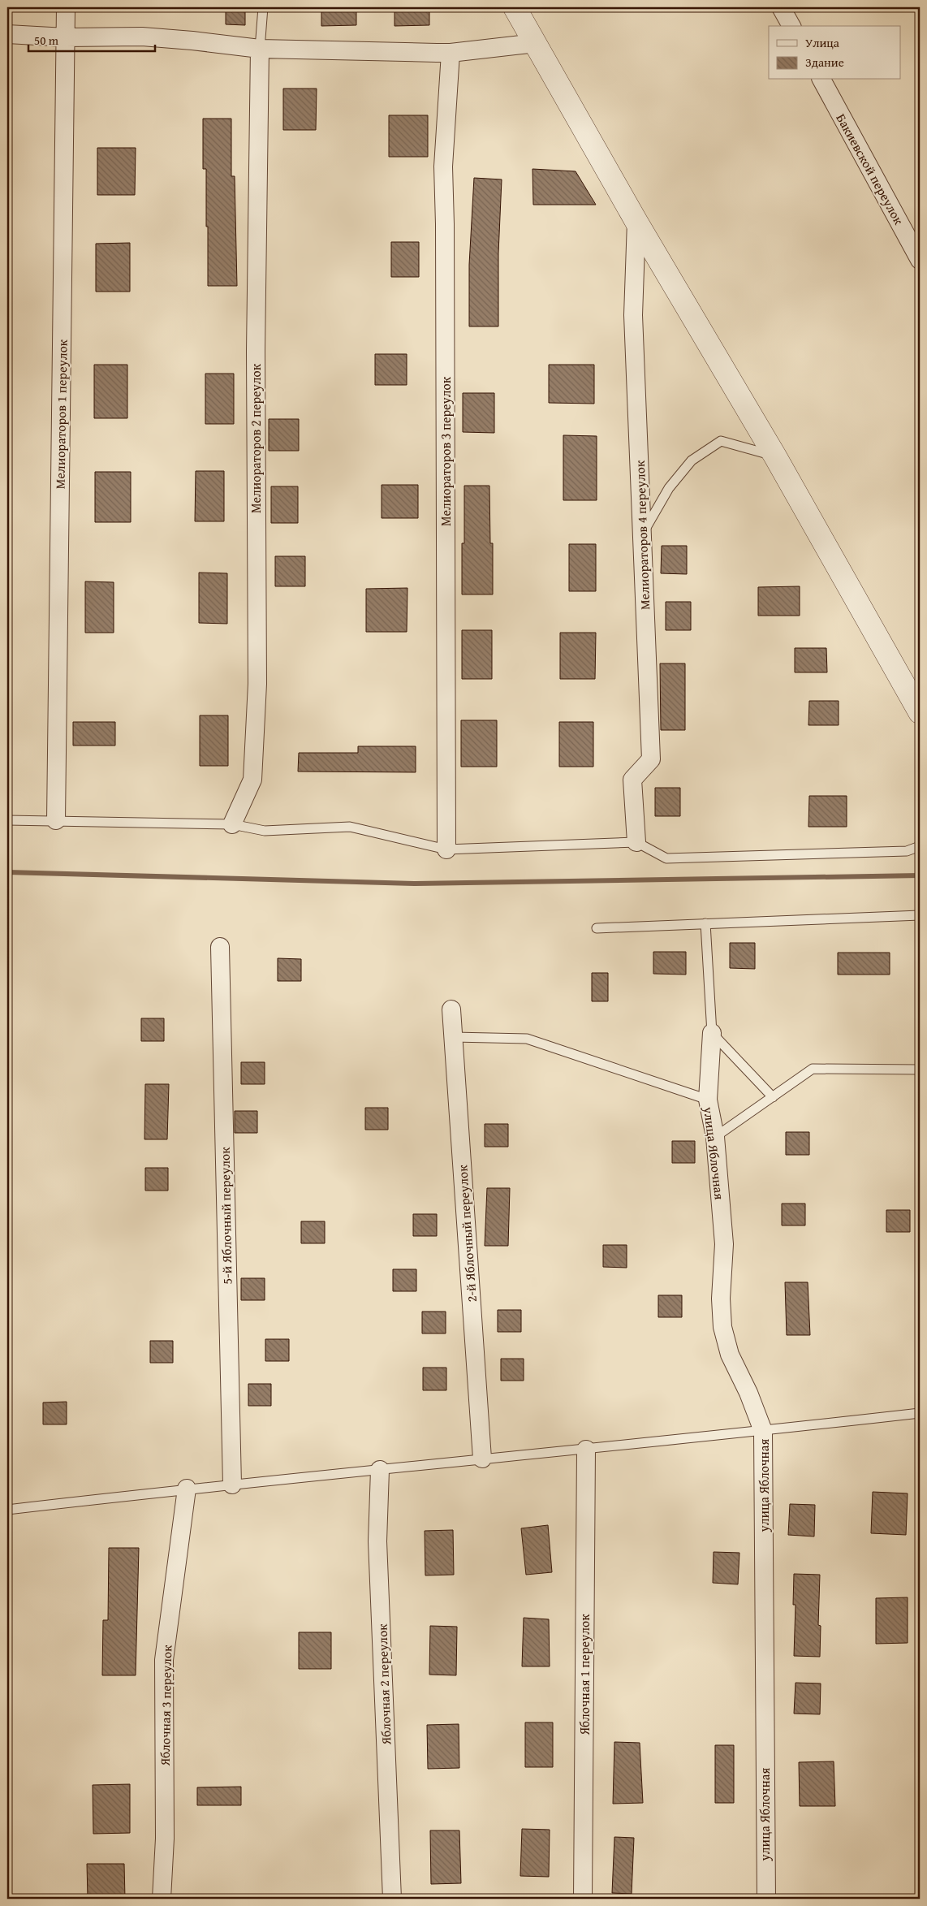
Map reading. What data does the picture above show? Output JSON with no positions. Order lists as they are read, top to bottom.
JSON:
{
  "streets": {
    "street": [
      "Бакиевской переулок",
      "Мелиораторов 1 переулок",
      "Мелиораторов 2 переулок",
      "Мелиораторов 3 переулок",
      "Мелиораторов 4 переулок",
      "улица Яблочная",
      "5-й Яблочный переулок",
      "2-й Яблочный переулок",
      "Яблочная 1 переулок",
      "Яблочная 2 переулок",
      "Яблочная 3 переулок"
    ]
  },
  "legend": ["Улица", "Здание"],
  "scale_bar": "50 m"
}
